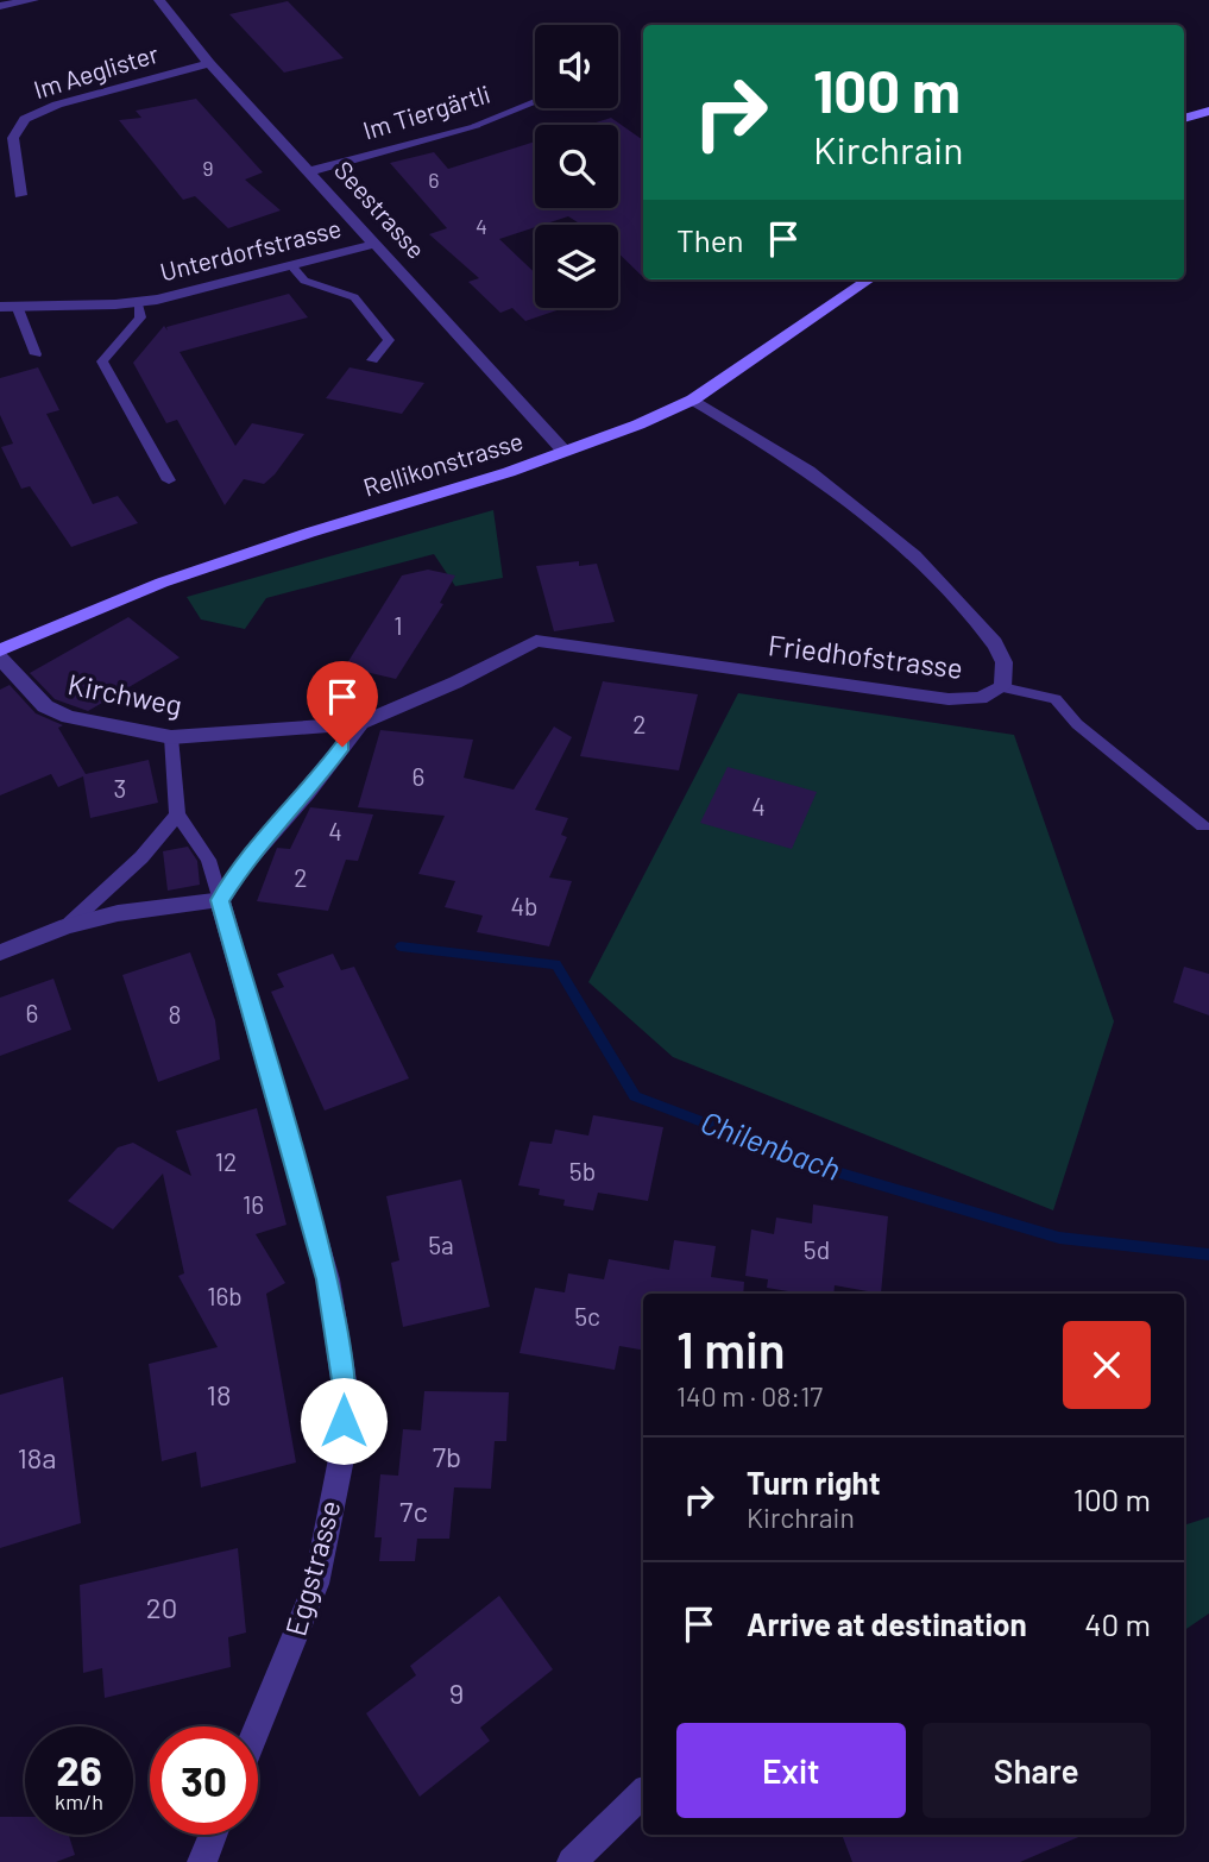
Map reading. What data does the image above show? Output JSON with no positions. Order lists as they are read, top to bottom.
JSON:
{
  "streets": {
    "street": [
      "Im Aeglister",
      "Im Tiergärtli",
      "Seestrasse",
      "Unterdorfstrasse",
      "Rellikonstrasse",
      "Friedhofstrasse",
      "Kirchweg",
      "Eggstrasse"
    ]
  },
  "crossings": [
    ["Im Aeglister", "Seestrasse"],
    ["Im Tiergärtli", "Seestrasse"],
    ["Seestrasse", "Unterdorfstrasse"],
    ["Seestrasse", "Rellikonstrasse"],
    ["Rellikonstrasse", "Friedhofstrasse"],
    ["Friedhofstrasse", "Kirchweg"]
  ],
  "water": ["Chilenbach"],
  "house_numbers": [
    "9",
    "6",
    "4",
    "1",
    "2",
    "6",
    "3",
    "4",
    "4",
    "2",
    "4b",
    "6",
    "8",
    "12",
    "5b",
    "16",
    "5a",
    "5d",
    "16b",
    "5c",
    "18",
    "7b",
    "18a",
    "7c",
    "20",
    "9"
  ],
  "page": {
    "turn": ["100 m", "Kirchrain"],
    "then": "Then",
    "heading": ["1 min", "140 m · 08:17"],
    "list": [
      {
        "name": "Turn right",
        "note": "Kirchrain",
        "value": "100 m"
      },
      {
        "name": "Arrive at destination",
        "value": "40 m"
      }
    ],
    "buttons": ["Exit", "Share"],
    "speed": "26 km/h",
    "limit": "30"
  }
}
